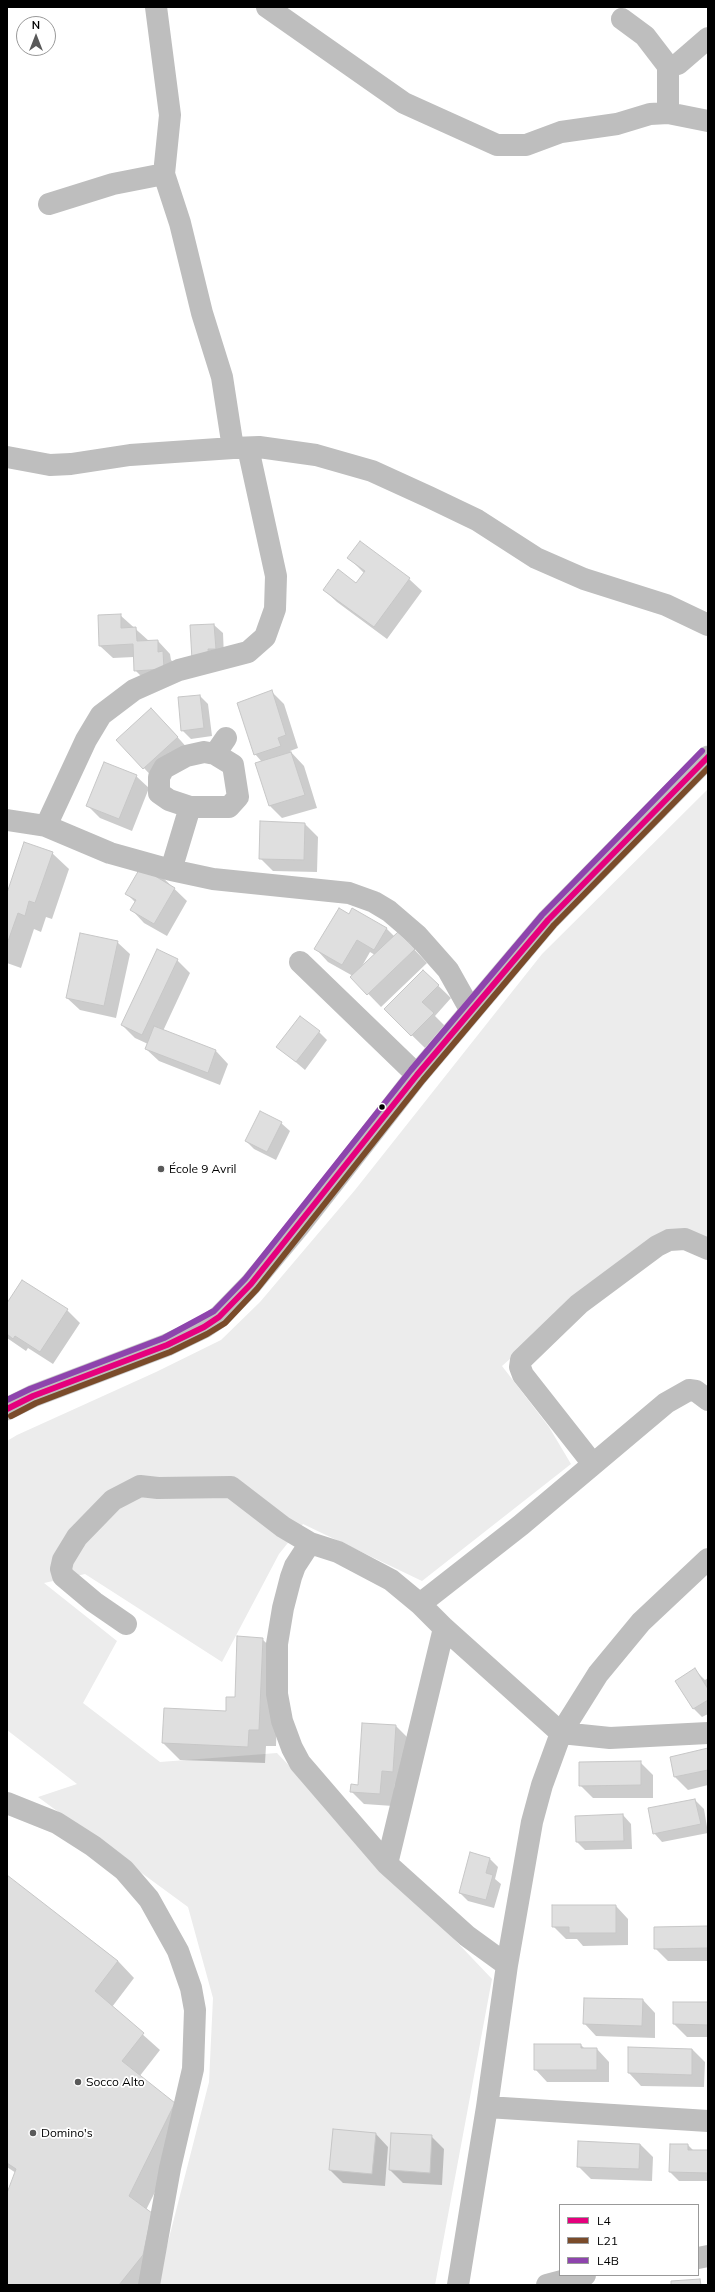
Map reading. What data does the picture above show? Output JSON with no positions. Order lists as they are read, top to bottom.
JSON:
{
  "places": ["École 9 Avril", "Socco Alto", "Domino's"],
  "lines": ["transit line L4B", "transit line L4", "transit line L21"],
  "legend": ["L4", "L21", "L4B"],
  "north": "top"
}
